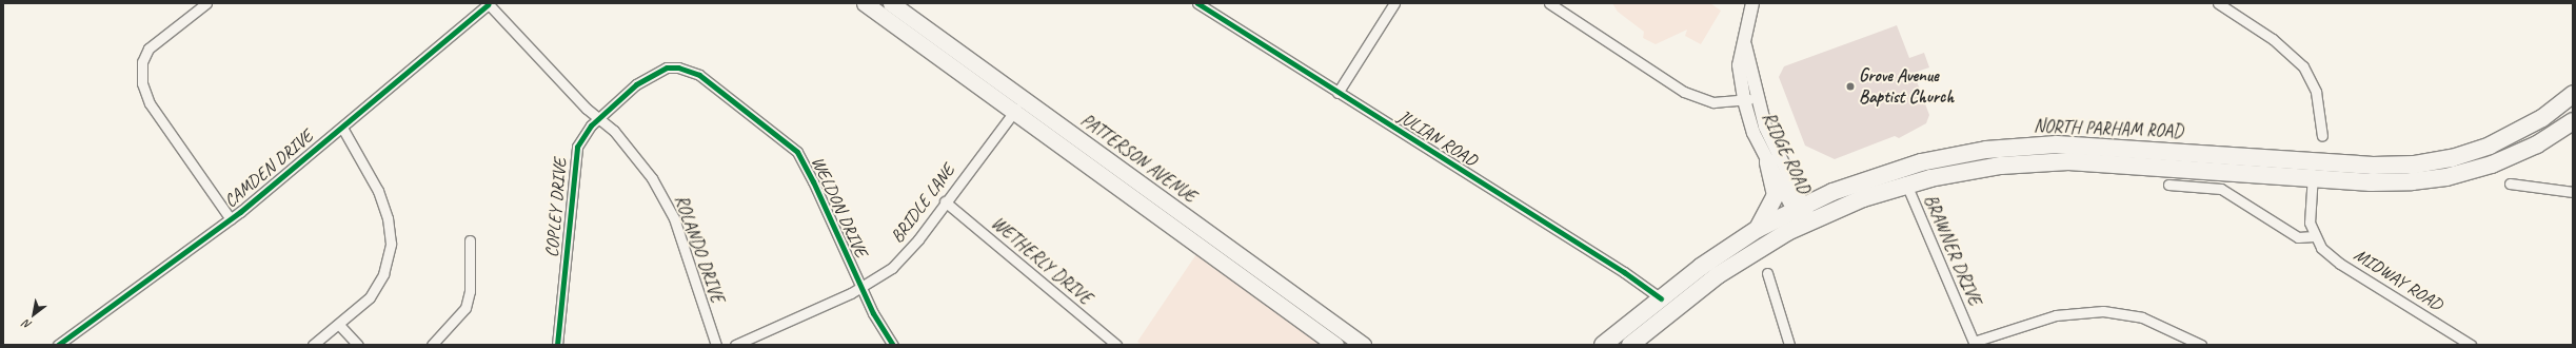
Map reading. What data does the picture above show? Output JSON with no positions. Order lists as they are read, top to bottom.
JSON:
{
  "streets": {
    "highway": ["NORTH PARHAM ROAD"],
    "main road": ["PATTERSON AVENUE"],
    "street": [
      "JULIAN ROAD",
      "RIDGE ROAD",
      "CAMDEN DRIVE",
      "BRIDLE LANE",
      "WELDON DRIVE",
      "COPLEY DRIVE",
      "ROLANDO DRIVE",
      "BRAWNER DRIVE",
      "WETHERLY DRIVE",
      "MIDWAY ROAD"
    ]
  },
  "crossings": [
    ["NORTH PARHAM ROAD", "JULIAN ROAD"],
    ["NORTH PARHAM ROAD", "RIDGE ROAD"],
    ["NORTH PARHAM ROAD", "BRAWNER DRIVE"],
    ["PATTERSON AVENUE", "BRIDLE LANE"],
    ["CAMDEN DRIVE", "ROLANDO DRIVE"],
    ["BRIDLE LANE", "WELDON DRIVE"],
    ["BRIDLE LANE", "WETHERLY DRIVE"],
    ["WELDON DRIVE", "COPLEY DRIVE"],
    ["COPLEY DRIVE", "ROLANDO DRIVE"]
  ],
  "places": ["Grove Avenue Baptist Church"],
  "north": "bottom left"
}
